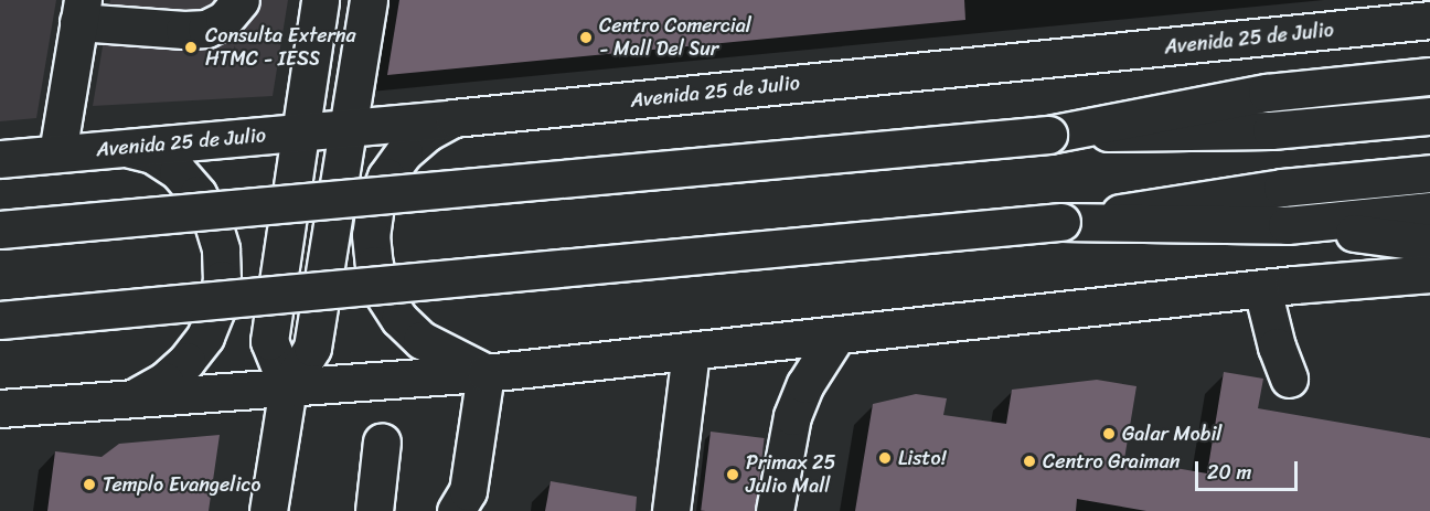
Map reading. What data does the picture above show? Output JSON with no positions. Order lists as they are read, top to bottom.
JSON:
{
  "streets": {
    "main road": ["Avenida 25 de Julio"]
  },
  "places": [
    "Centro Comercial - Mall Del Sur",
    "Consulta Externa HTMC - IESS",
    "Galar Mobil",
    "Listo!",
    "Centro Graiman",
    "Primax 25 Julio Mall",
    "Templo Evangelico"
  ],
  "scale_bar": "20 m"
}
